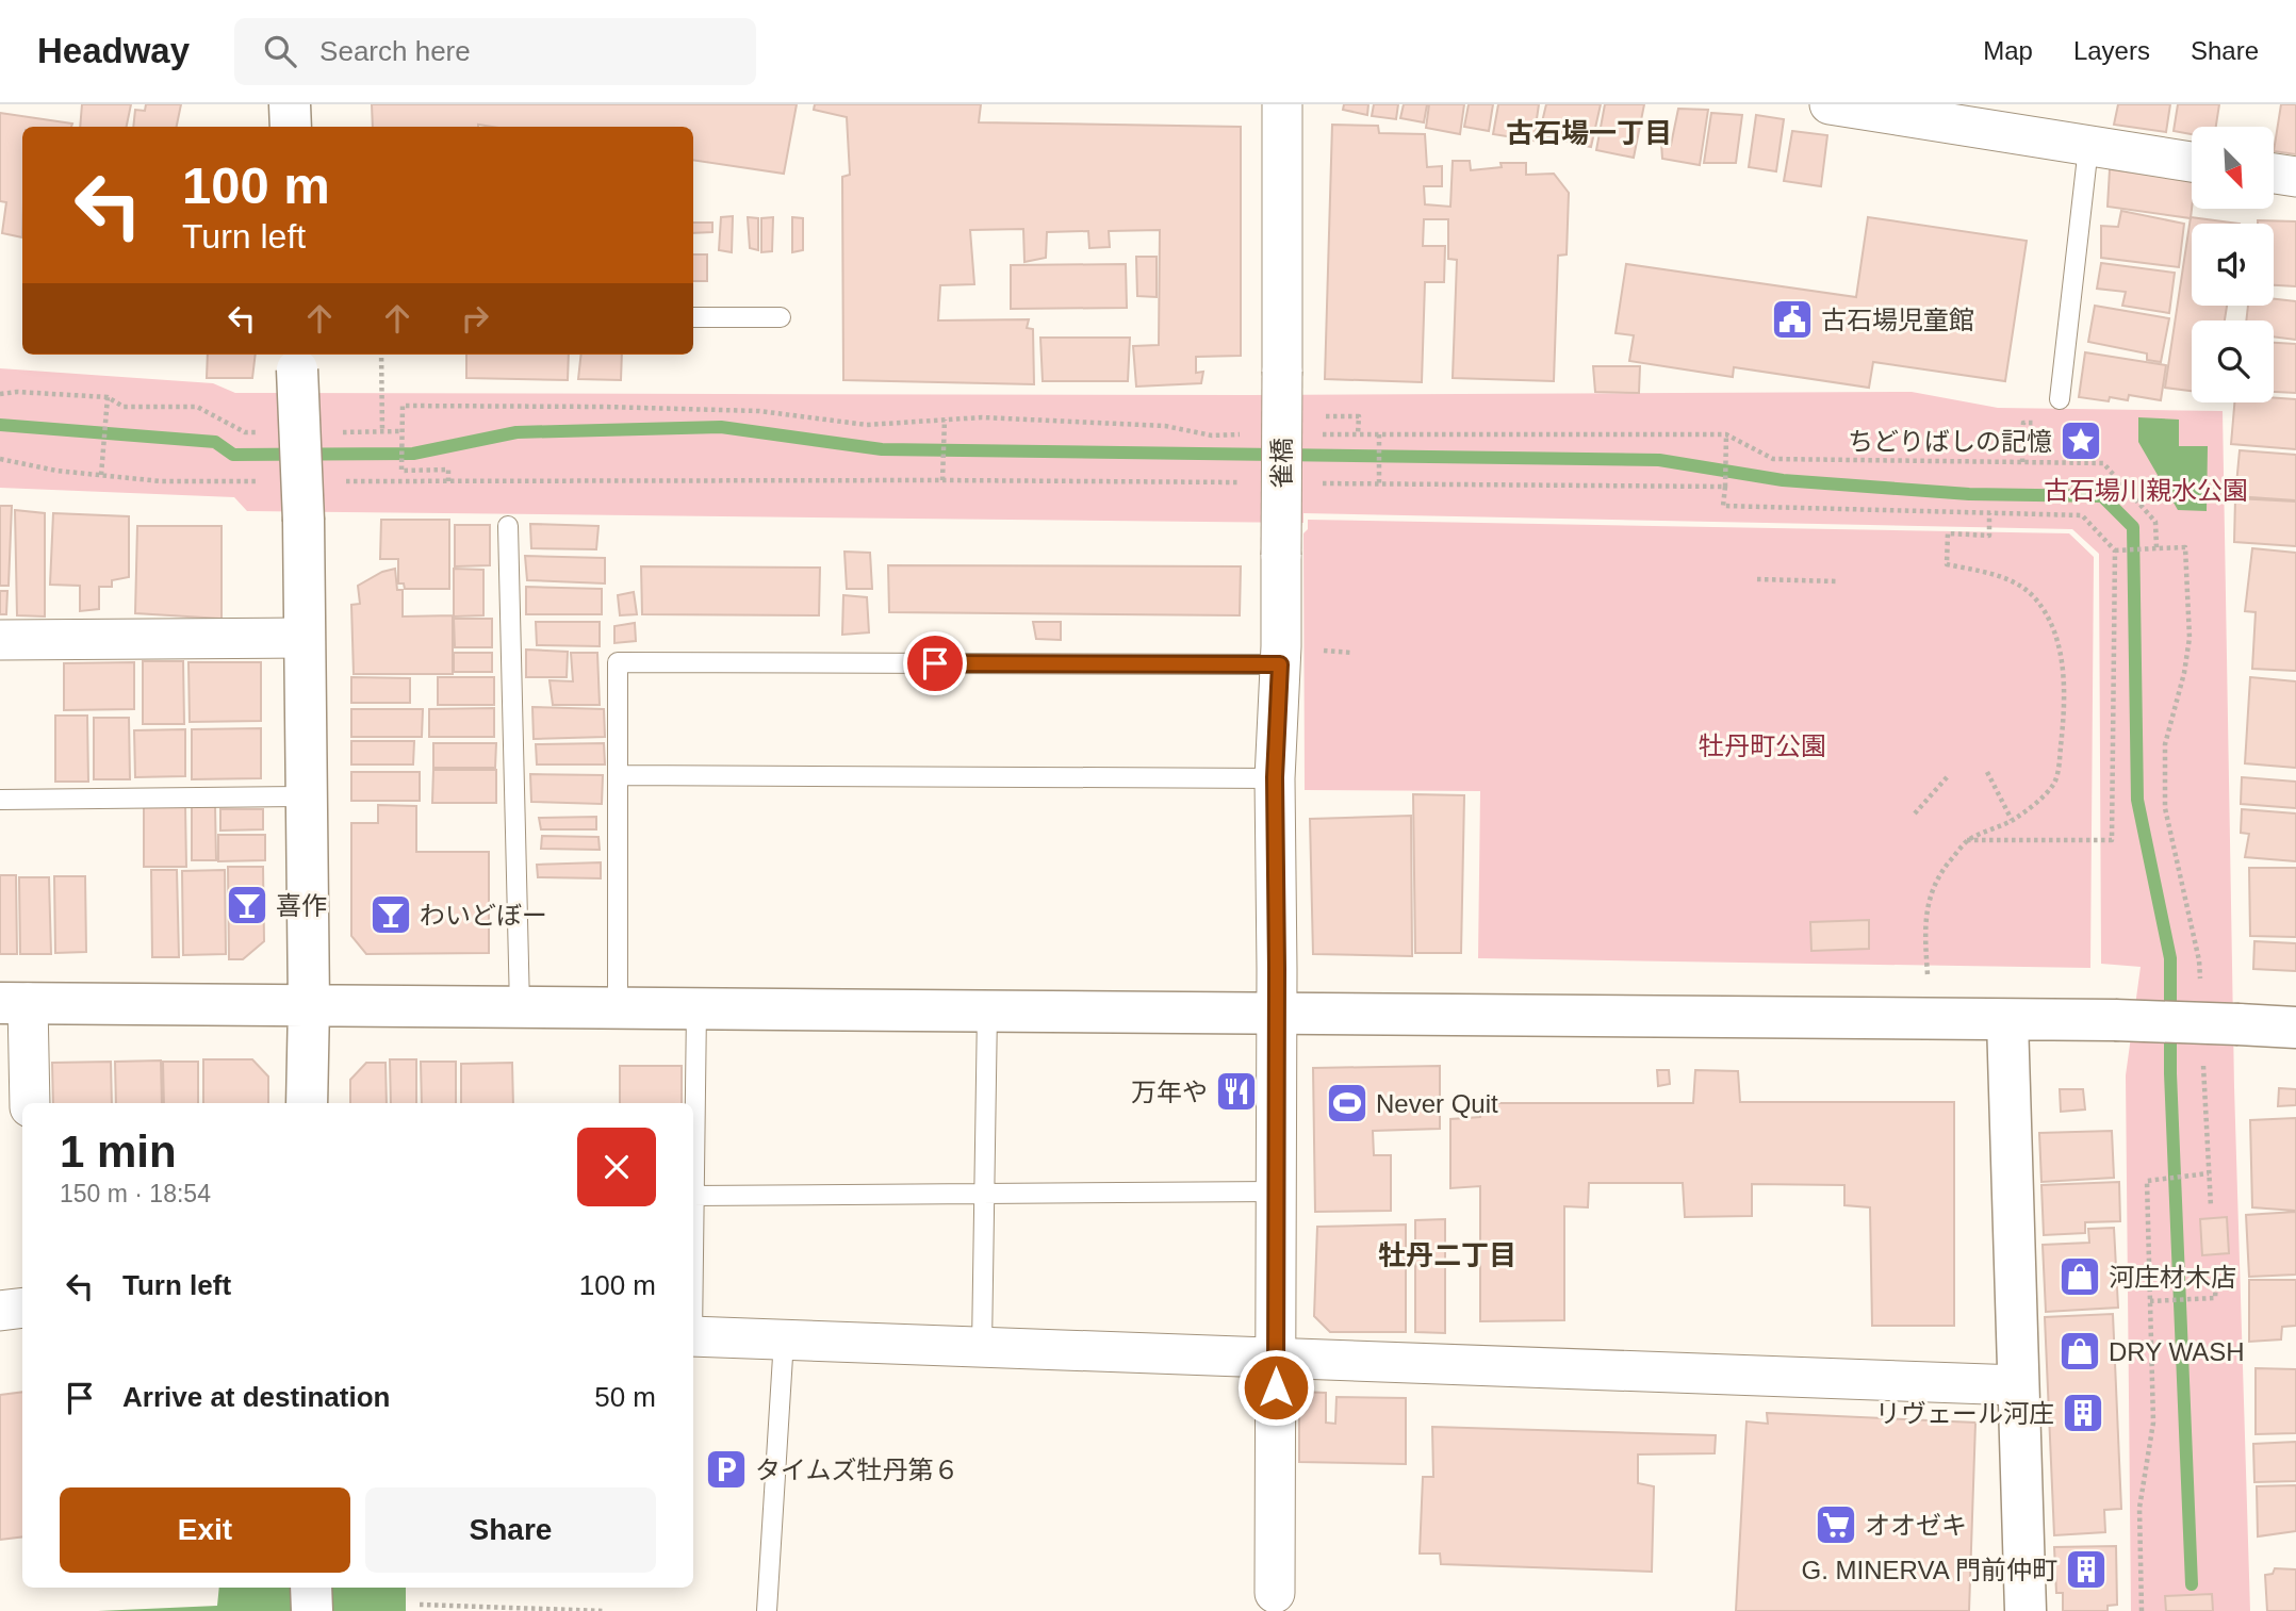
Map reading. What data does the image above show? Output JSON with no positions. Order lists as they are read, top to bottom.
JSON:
{
  "streets": {
    "street": ["雀橋"]
  },
  "districts": ["古石場一丁目", "牡丹二丁目"],
  "parks": ["古石場川親水公園", "牡丹町公園"],
  "places": {
    "public building": ["古石場児童館"],
    "place": ["ちどりばしの記憶"],
    "bar": ["喜作", "わいどぼー"],
    "restaurant": ["万年や"],
    "sports": ["Never Quit"],
    "shop": ["河庄材木店", "DRY WASH"],
    "building": ["リヴェール河庄", "G. MINERVA 門前仲町"],
    "parking": ["タイムズ牡丹第６"],
    "supermarket": ["オオゼキ"]
  },
  "north": "bottom right",
  "page": {
    "header": "Headway",
    "search": "Search here",
    "nav": ["Map", "Layers", "Share"],
    "turn": ["100 m", "Turn left"],
    "heading": ["1 min", "150 m · 18:54"],
    "list": [
      {
        "name": "Turn left",
        "value": "100 m"
      },
      {
        "name": "Arrive at destination",
        "value": "50 m"
      }
    ],
    "buttons": ["Exit", "Share"]
  }
}
